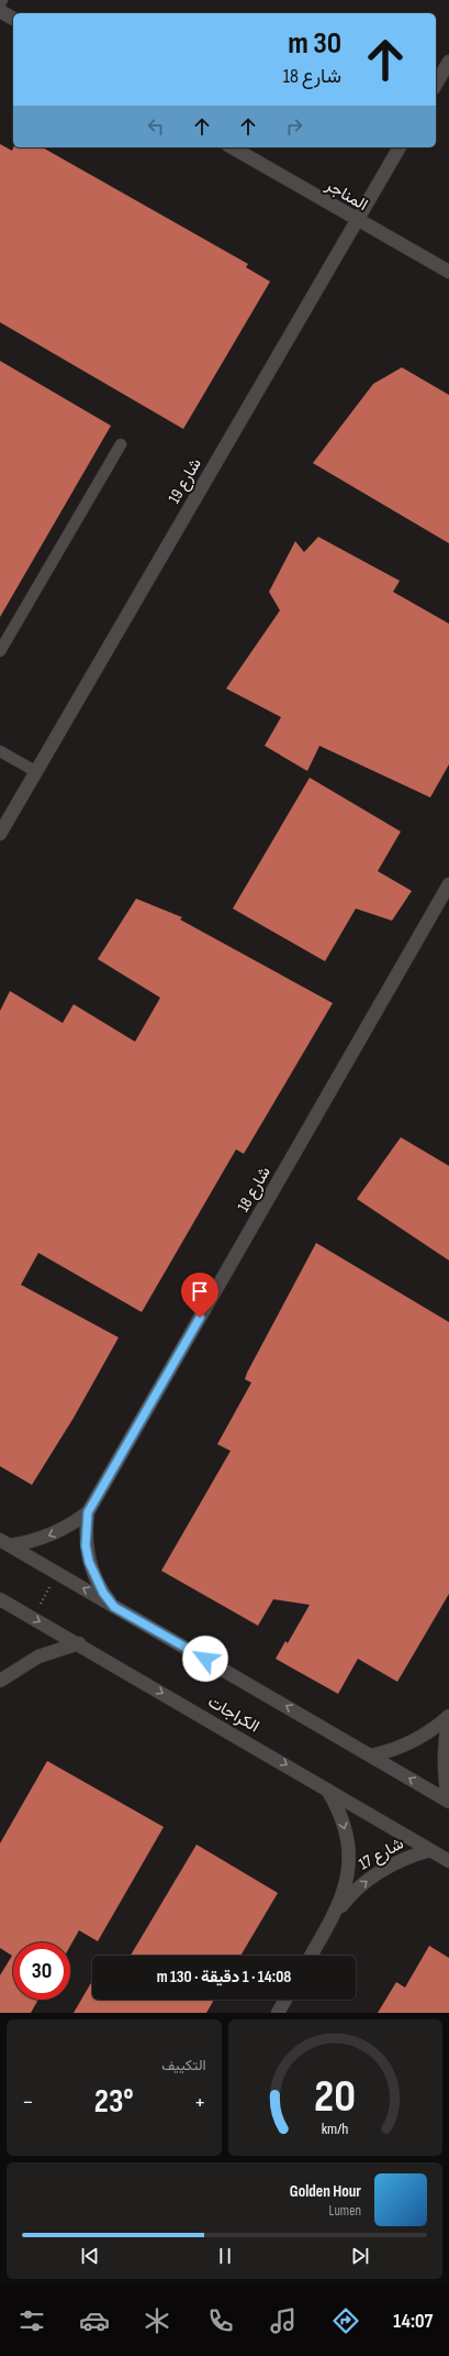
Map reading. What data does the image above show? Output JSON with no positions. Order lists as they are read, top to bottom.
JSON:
{
  "streets": {
    "street": [
      "المناجر",
      "شارع 19",
      "شارع 18",
      "الكراجات",
      "شارع 17"
    ]
  },
  "crossings": [
    ["المناجر", "شارع 19"],
    ["شارع 18", "الكراجات"],
    ["الكراجات", "شارع 17"]
  ],
  "page": {
    "turn": ["30 m", "شارع 18"],
    "limit": "30",
    "trip": "14:08 · 1 دقيقة · 130 m",
    "tile": "التكييف",
    "heat": ["−", "23°", "+"],
    "song": ["Golden Hour", "Lumen"],
    "tabs": "14:07",
    "gauge": ["20", "km/h"]
  }
}
